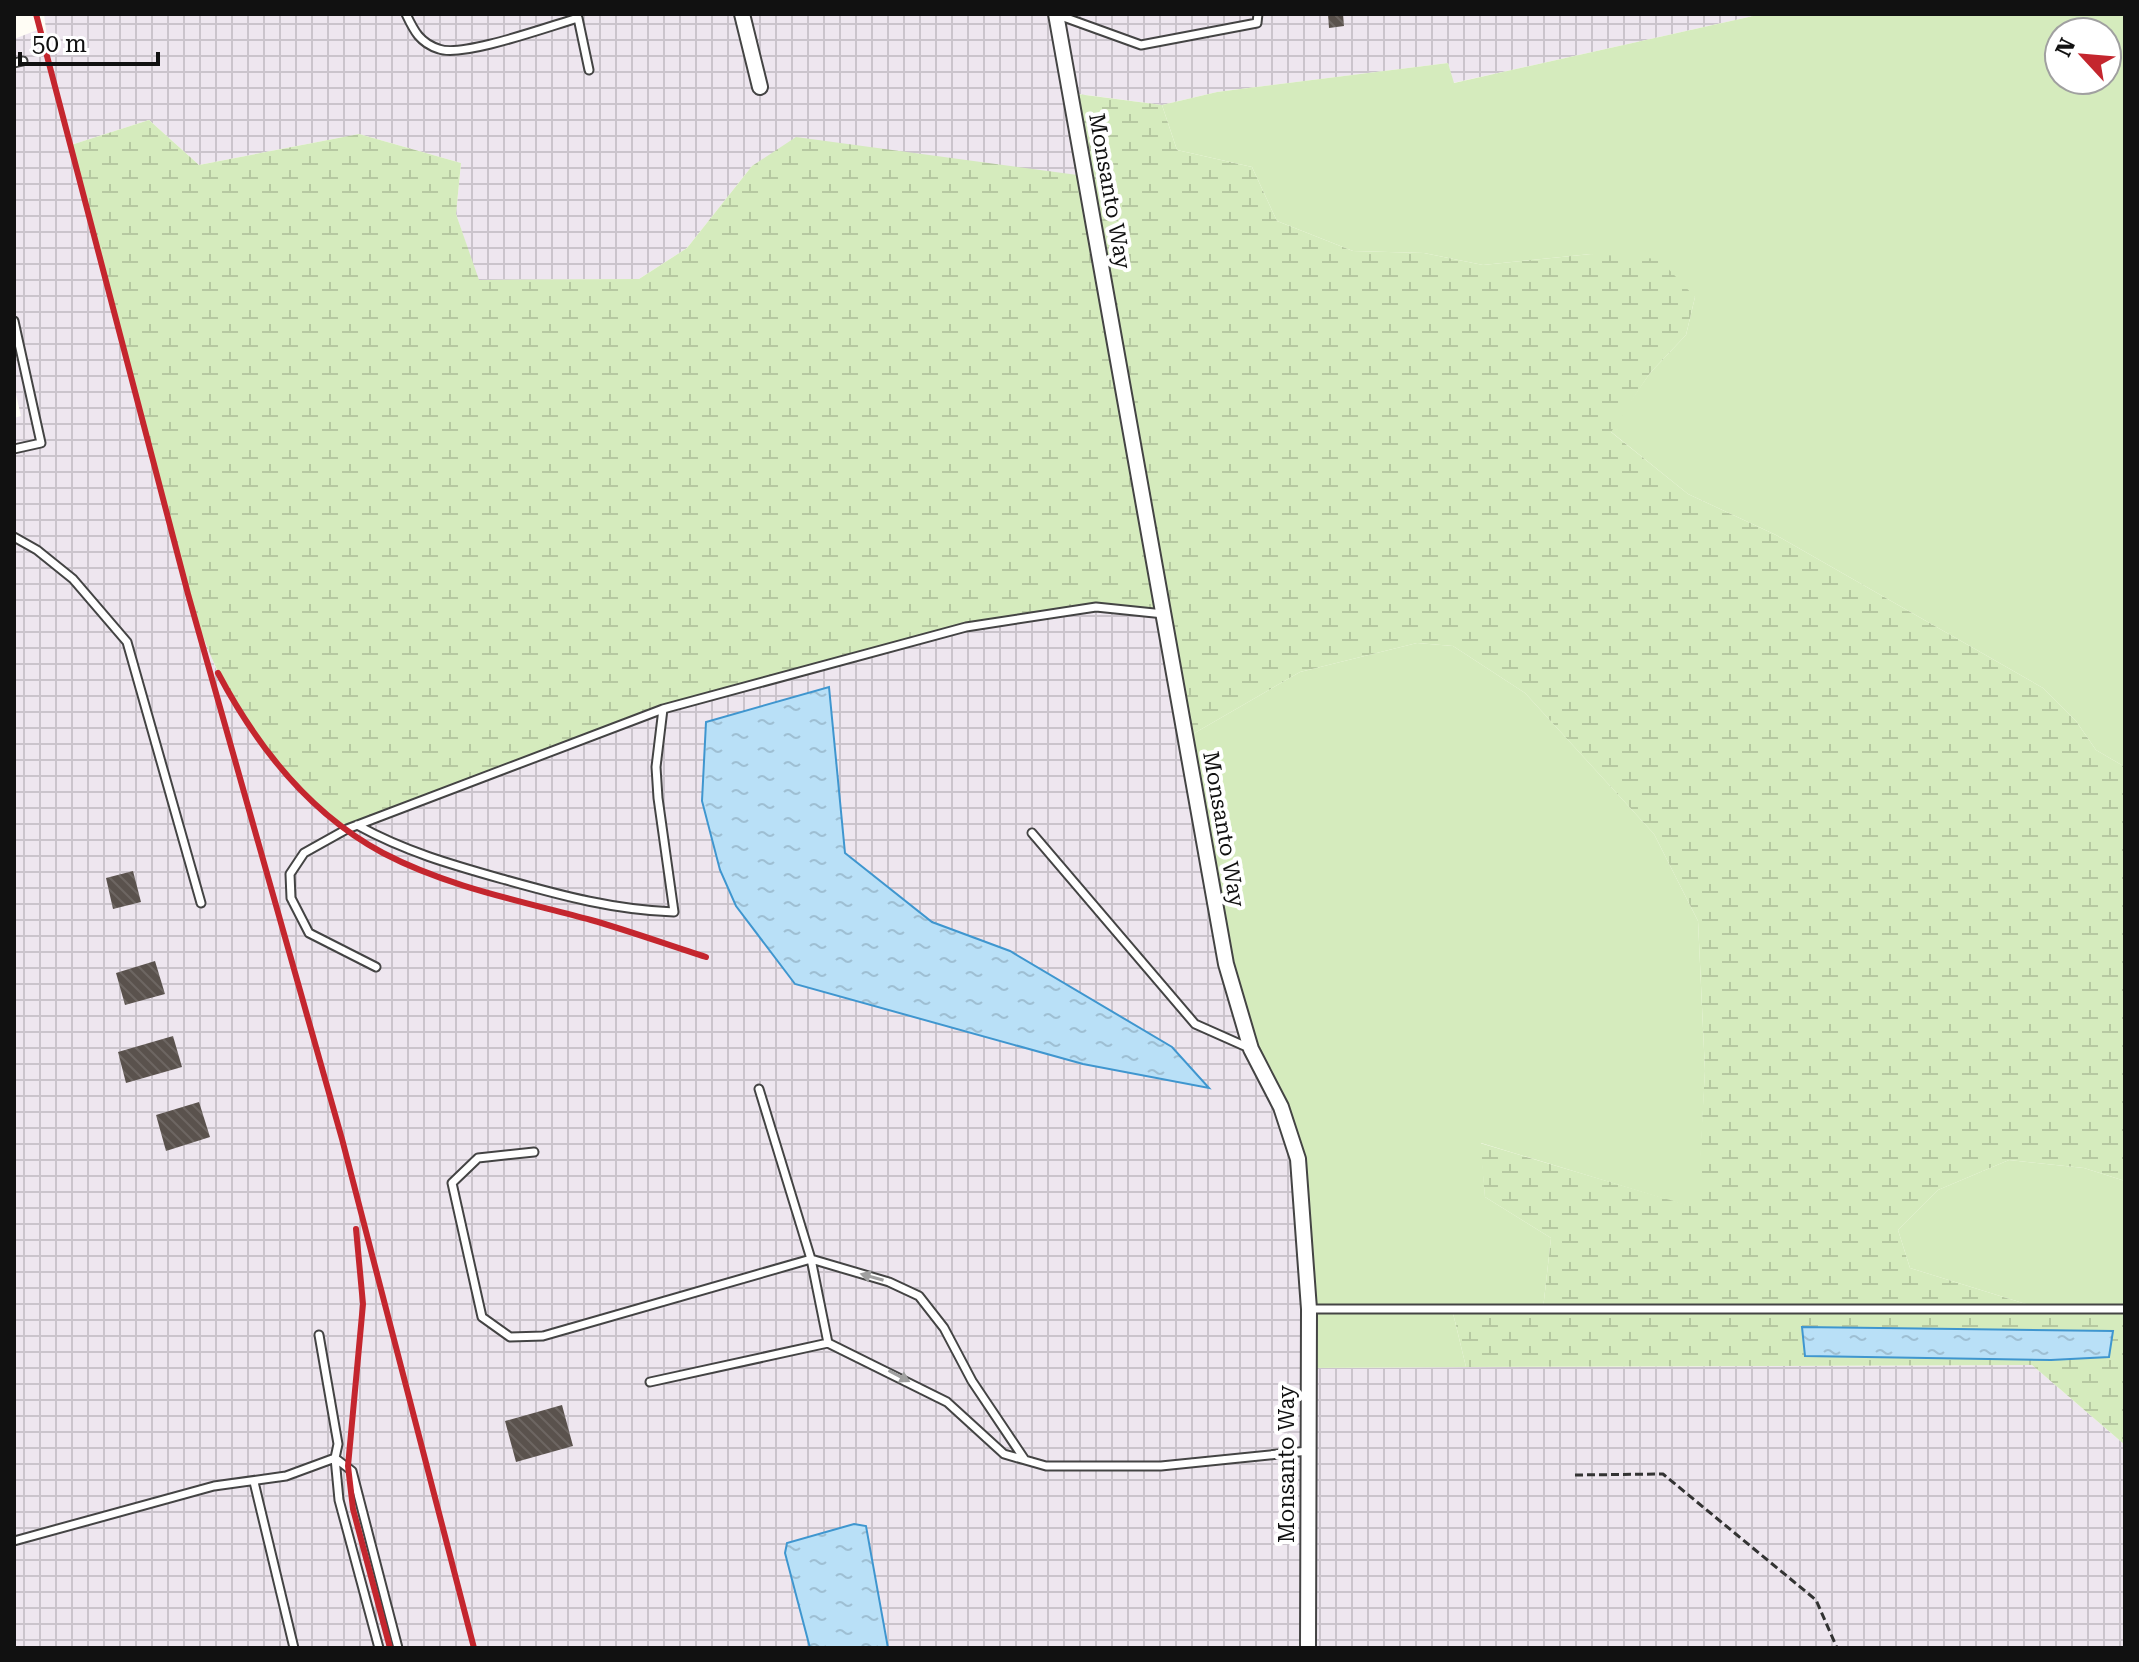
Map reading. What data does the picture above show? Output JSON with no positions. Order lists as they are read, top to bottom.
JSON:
{
  "streets": {
    "street": ["Monsanto Way"]
  },
  "scale_bar": "50 m",
  "north": "top left"
}
